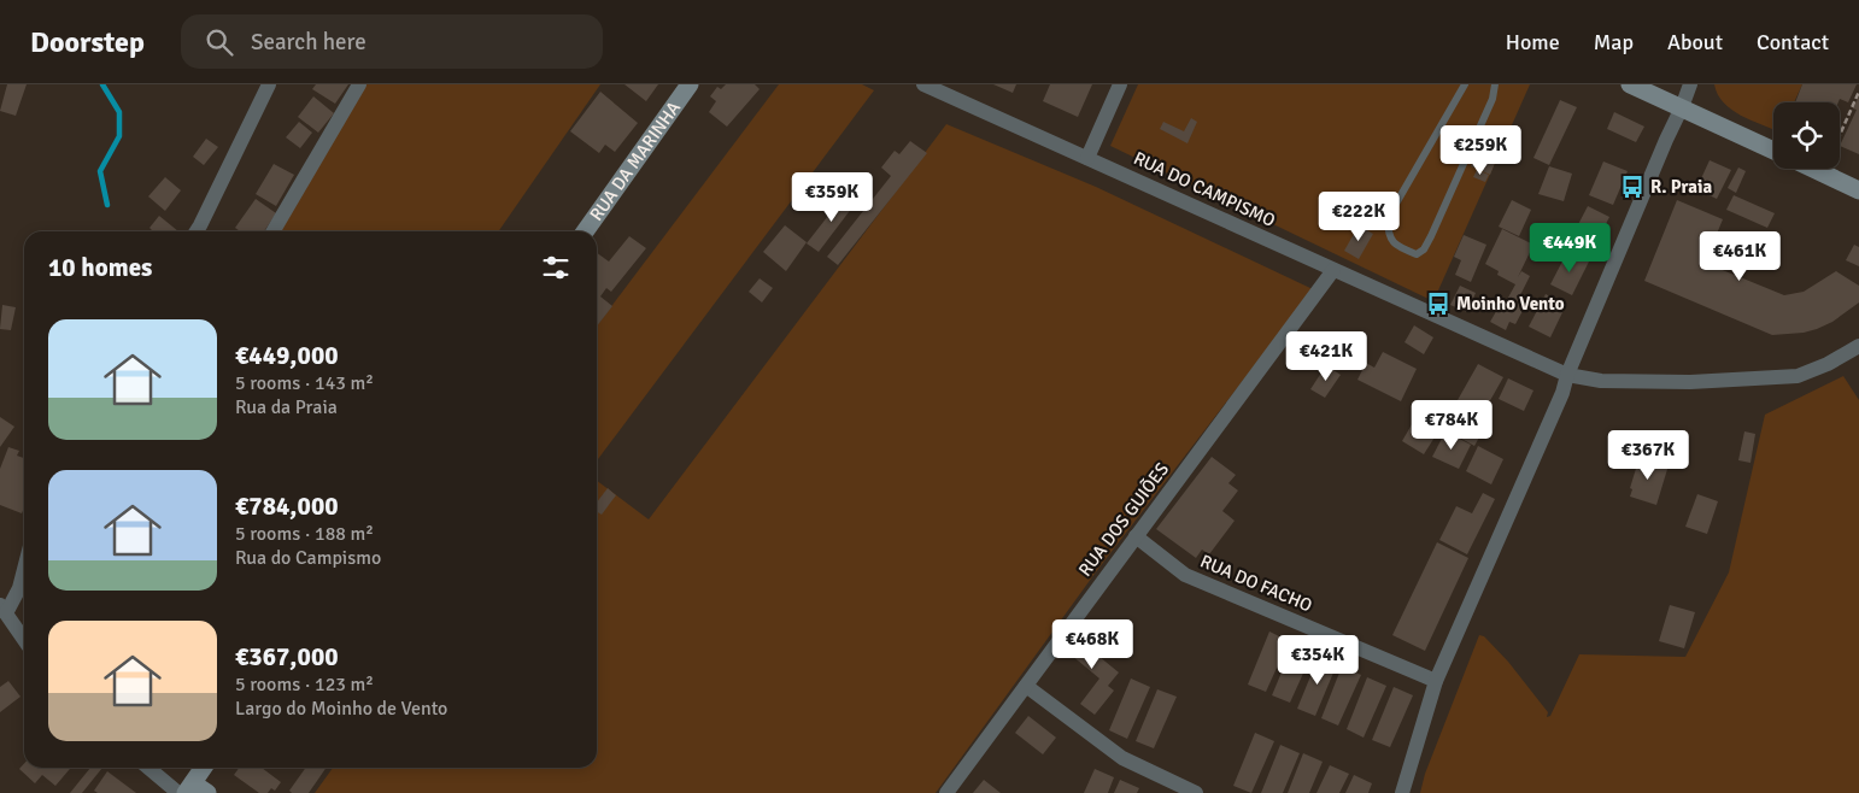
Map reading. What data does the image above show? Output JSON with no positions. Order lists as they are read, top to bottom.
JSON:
{
  "streets": {
    "main road": ["RUA DA MARINHA"],
    "street": ["RUA DO CAMPISMO", "RUA DOS GUIÕES", "RUA DO FACHO"]
  },
  "crossings": [
    ["RUA DO CAMPISMO", "RUA DOS GUIÕES"],
    ["RUA DOS GUIÕES", "RUA DO FACHO"]
  ],
  "places": {
    "bus stop": ["R. Praia", "Moinho Vento"]
  },
  "page": {
    "header": "Doorstep",
    "search": "Search here",
    "nav": [
      "Home",
      "Map",
      "About",
      "Contact"
    ],
    "price": [
      "€259K",
      "€359K",
      "€222K",
      "€449K",
      "€461K",
      "€421K",
      "€784K",
      "€367K",
      "€468K",
      "€354K"
    ],
    "heading": "10 homes",
    "list": [
      {
        "name": "€449,000",
        "note": "5 rooms · 143 m² · Rua da Praia"
      },
      {
        "name": "€784,000",
        "note": "5 rooms · 188 m² · Rua do Campismo"
      },
      {
        "name": "€367,000",
        "note": "5 rooms · 123 m² · Largo do Moinho de Vento"
      }
    ]
  }
}
